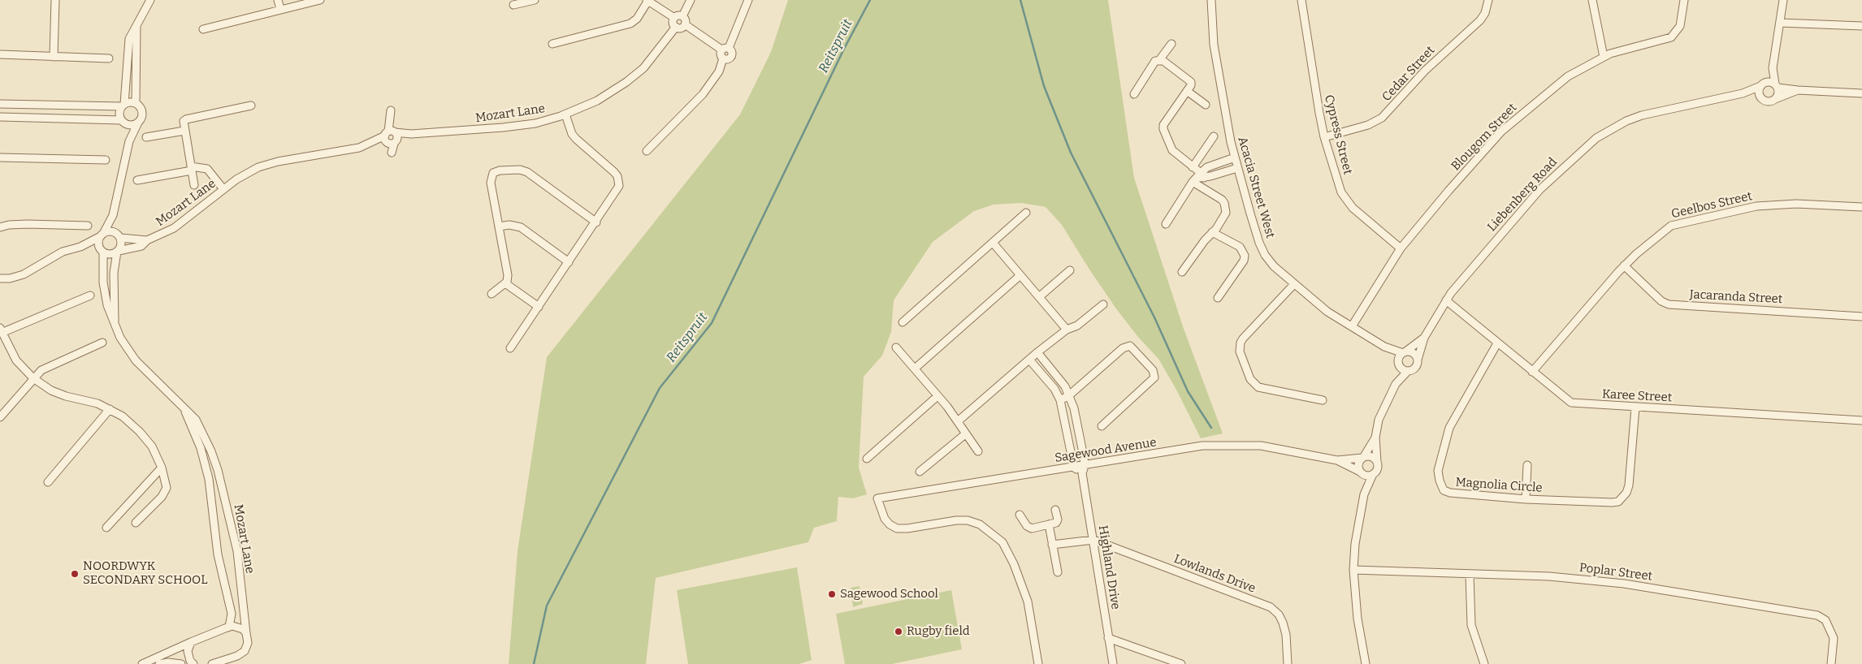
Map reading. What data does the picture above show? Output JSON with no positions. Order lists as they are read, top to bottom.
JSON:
{
  "streets": {
    "street": [
      "Cedar Street",
      "Mozart Lane",
      "Cypress Street",
      "Blougom Street",
      "Acacia Street West",
      "Liebenberg Road",
      "Geelbos Street",
      "Jacaranda Street",
      "Karee Street",
      "Sagewood Avenue",
      "Magnolia Circle",
      "Highland Drive",
      "Poplar Street",
      "Lowlands Drive"
    ]
  },
  "crossings": [
    ["Cedar Street", "Cypress Street"],
    ["Cypress Street", "Blougom Street"],
    ["Blougom Street", "Acacia Street West"],
    ["Acacia Street West", "Liebenberg Road"],
    ["Liebenberg Road", "Karee Street"],
    ["Geelbos Street", "Jacaranda Street"],
    ["Geelbos Street", "Karee Street"],
    ["Karee Street", "Magnolia Circle"],
    ["Sagewood Avenue", "Highland Drive"],
    ["Highland Drive", "Lowlands Drive"]
  ],
  "water": ["Reitspruit"],
  "places": ["NOORDWYK SECONDARY SCHOOL", "Sagewood School", "Rugby field"]
}
